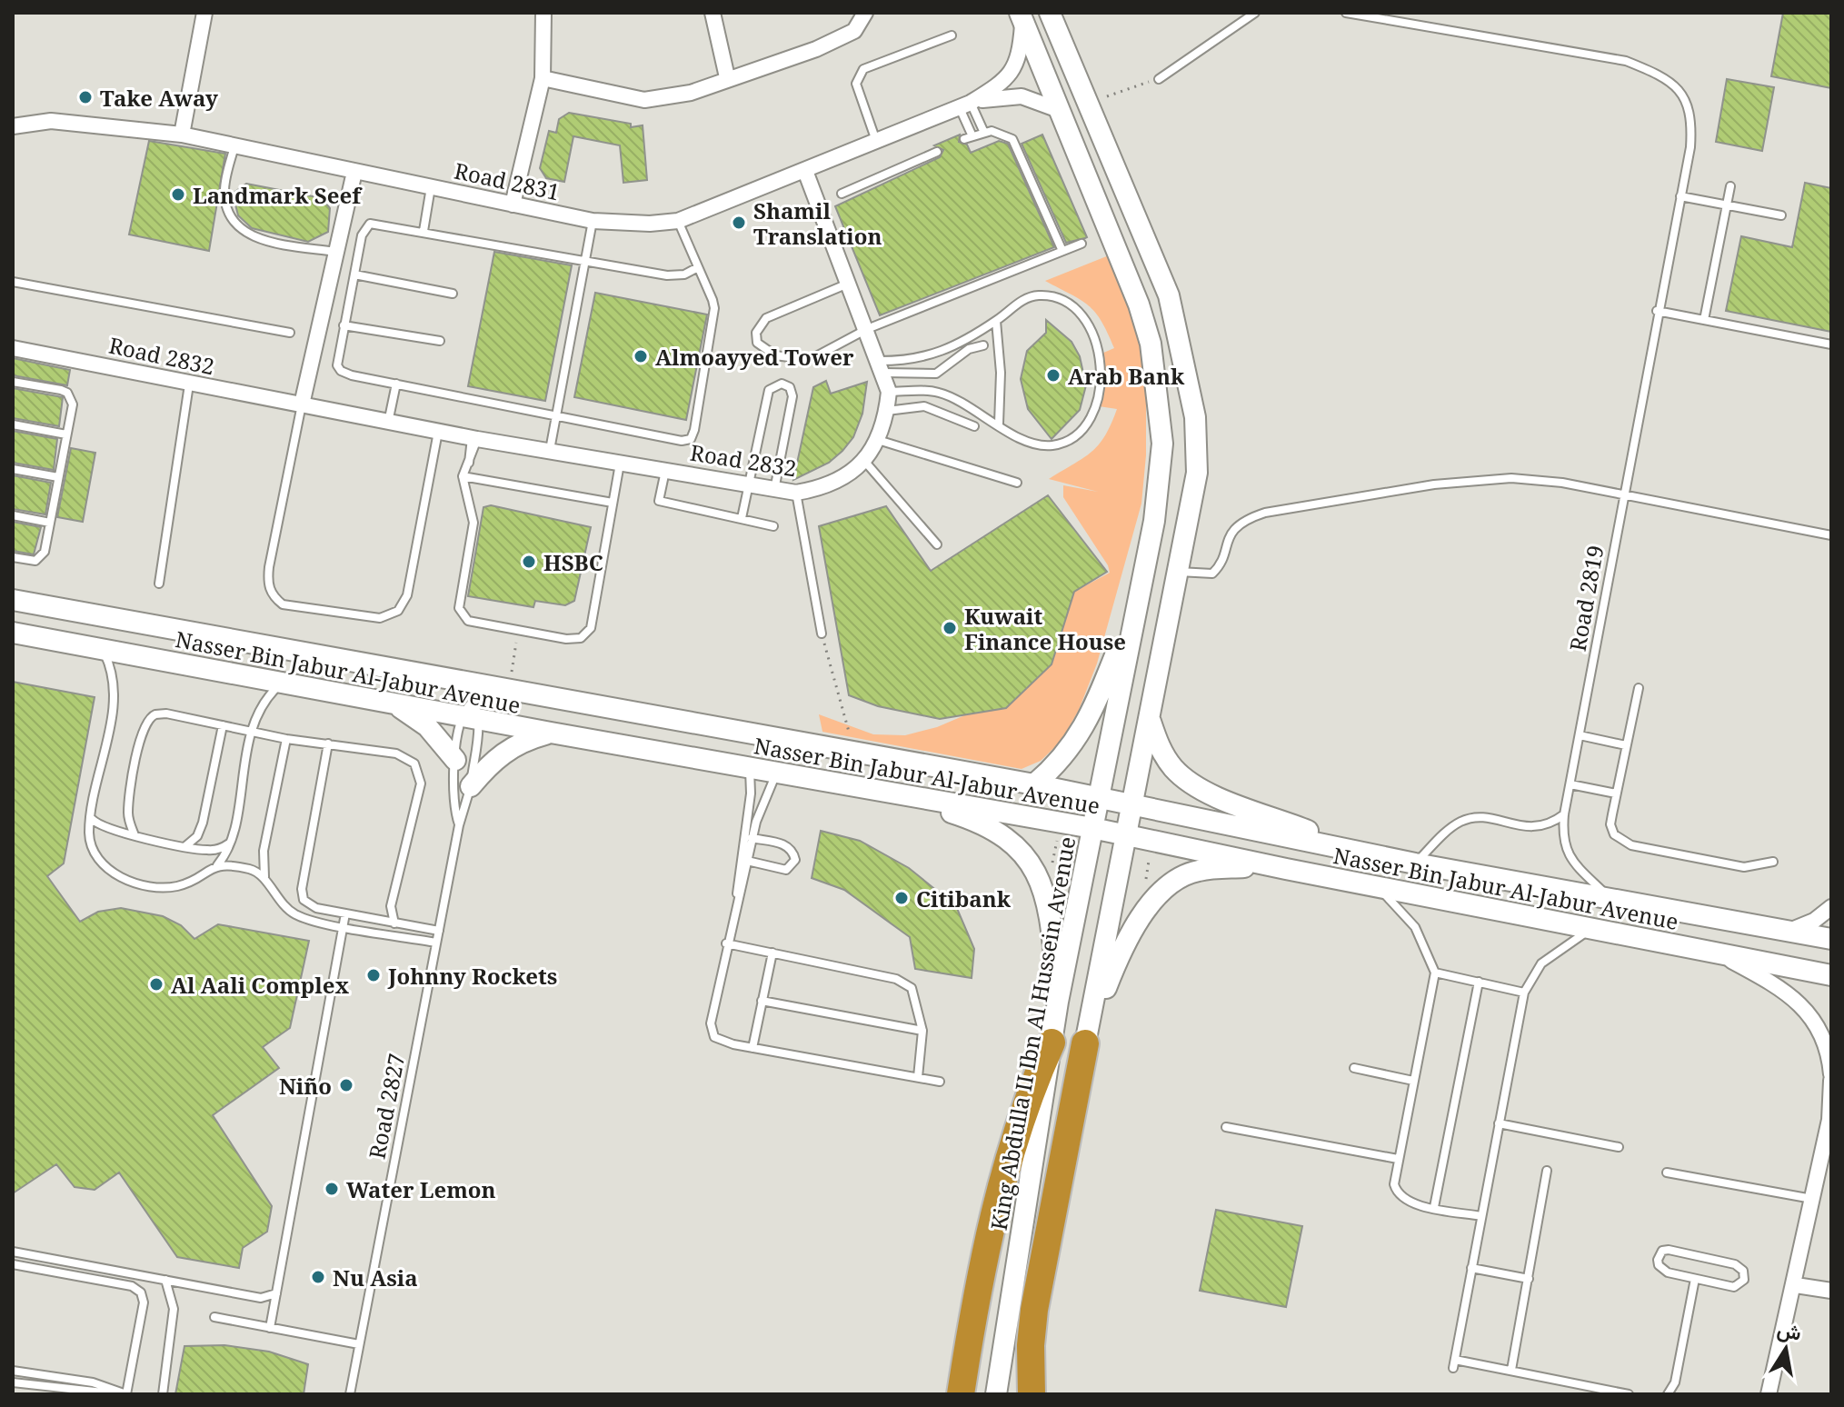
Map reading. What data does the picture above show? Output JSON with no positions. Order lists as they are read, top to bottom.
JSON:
{
  "streets": {
    "main road": ["Nasser Bin Jabur Al-Jabur Avenue", "King Abdulla II Ibn Al Hussein Avenue"],
    "street": ["Road 2831", "Road 2832"],
    "lane": ["Road 2819", "Road 2827"]
  },
  "crossings": [
    ["Road 2831", "Road 2832"],
    ["Road 2831", "King Abdulla II Ibn Al Hussein Avenue"],
    ["Road 2819", "Nasser Bin Jabur Al-Jabur Avenue"],
    ["Nasser Bin Jabur Al-Jabur Avenue", "King Abdulla II Ibn Al Hussein Avenue"],
    ["Nasser Bin Jabur Al-Jabur Avenue", "Road 2827"]
  ],
  "places": [
    "Take Away",
    "Landmark Seef",
    "Shamil Translation",
    "Almoayyed Tower",
    "Arab Bank",
    "HSBC",
    "Kuwait Finance House",
    "Citibank",
    "Johnny Rockets",
    "Al Aali Complex",
    "Niño",
    "Water Lemon",
    "Nu Asia"
  ],
  "north": "top"
}
